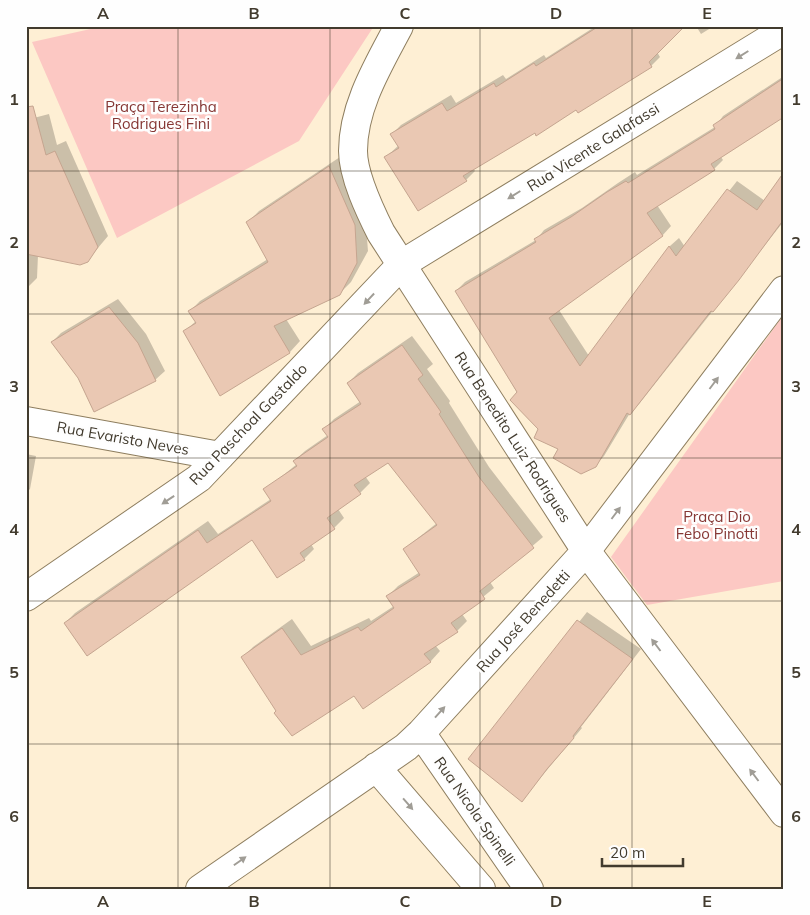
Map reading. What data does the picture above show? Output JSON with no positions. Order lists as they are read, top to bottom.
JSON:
{
  "streets": {
    "street": [
      "Rua Vicente Galafassi",
      "Rua Paschoal Gastaldo",
      "Rua Benedito Luiz Rodrigues",
      "Rua Evaristo Neves",
      "Rua José Benedetti",
      "Rua Nicola Spinelli"
    ]
  },
  "crossings": [
    ["Rua Vicente Galafassi", "Rua Paschoal Gastaldo"],
    ["Rua Vicente Galafassi", "Rua Benedito Luiz Rodrigues"],
    ["Rua Paschoal Gastaldo", "Rua Benedito Luiz Rodrigues"],
    ["Rua Paschoal Gastaldo", "Rua Evaristo Neves"],
    ["Rua Benedito Luiz Rodrigues", "Rua José Benedetti"],
    ["Rua José Benedetti", "Rua Nicola Spinelli"]
  ],
  "one_way": [
    "Rua Vicente Galafassi",
    "Rua Paschoal Gastaldo",
    "Rua Benedito Luiz Rodrigues",
    "Rua José Benedetti"
  ],
  "parks": ["Praça Terezinha Rodrigues Fini", "Praça Dio Febo Pinotti"],
  "scale_bar": "20 m",
  "grid": {
    "columns": [
      "A",
      "B",
      "C",
      "D",
      "E"
    ],
    "rows": [
      "1",
      "2",
      "3",
      "4",
      "5",
      "6"
    ]
  }
}
